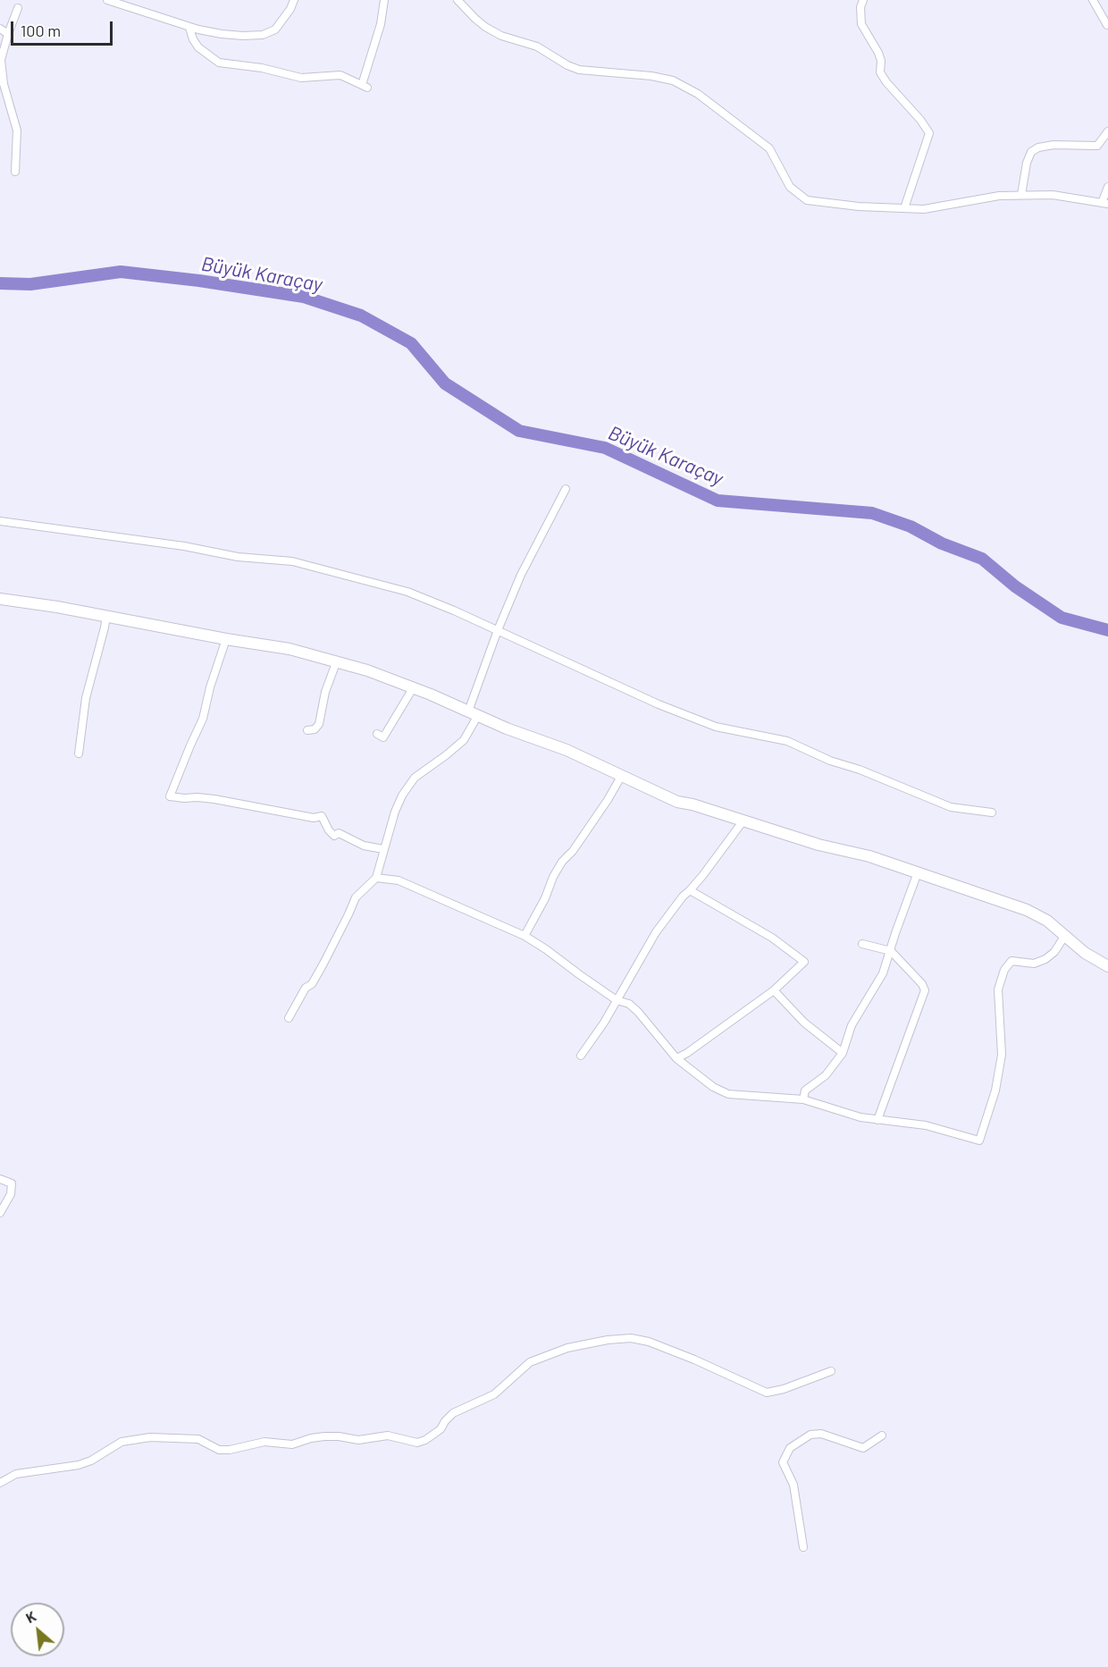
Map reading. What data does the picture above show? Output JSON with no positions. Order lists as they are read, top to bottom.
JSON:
{
  "water": ["Büyük Karaçay"],
  "scale_bar": "100 m",
  "north": "top left"
}
